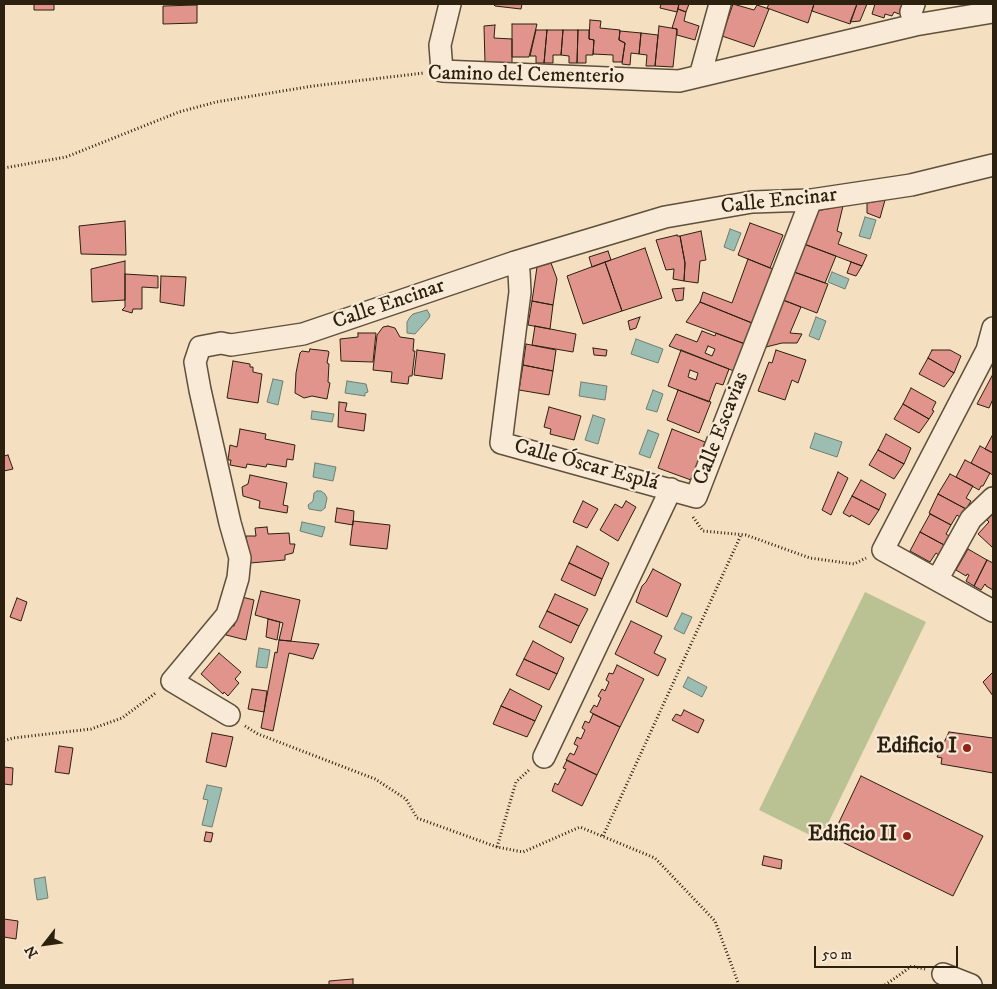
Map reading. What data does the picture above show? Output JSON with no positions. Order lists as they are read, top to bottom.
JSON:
{
  "streets": {
    "street": [
      "Camino del Cementerio",
      "Calle Encinar",
      "Calle Escavias",
      "Calle Óscar Esplá"
    ]
  },
  "crossings": [
    ["Calle Encinar", "Calle Escavias"],
    ["Calle Encinar", "Calle Óscar Esplá"],
    ["Calle Escavias", "Calle Óscar Esplá"]
  ],
  "places": ["Edificio I", "Edificio II"],
  "scale_bar": "50 m",
  "north": "bottom left"
}
